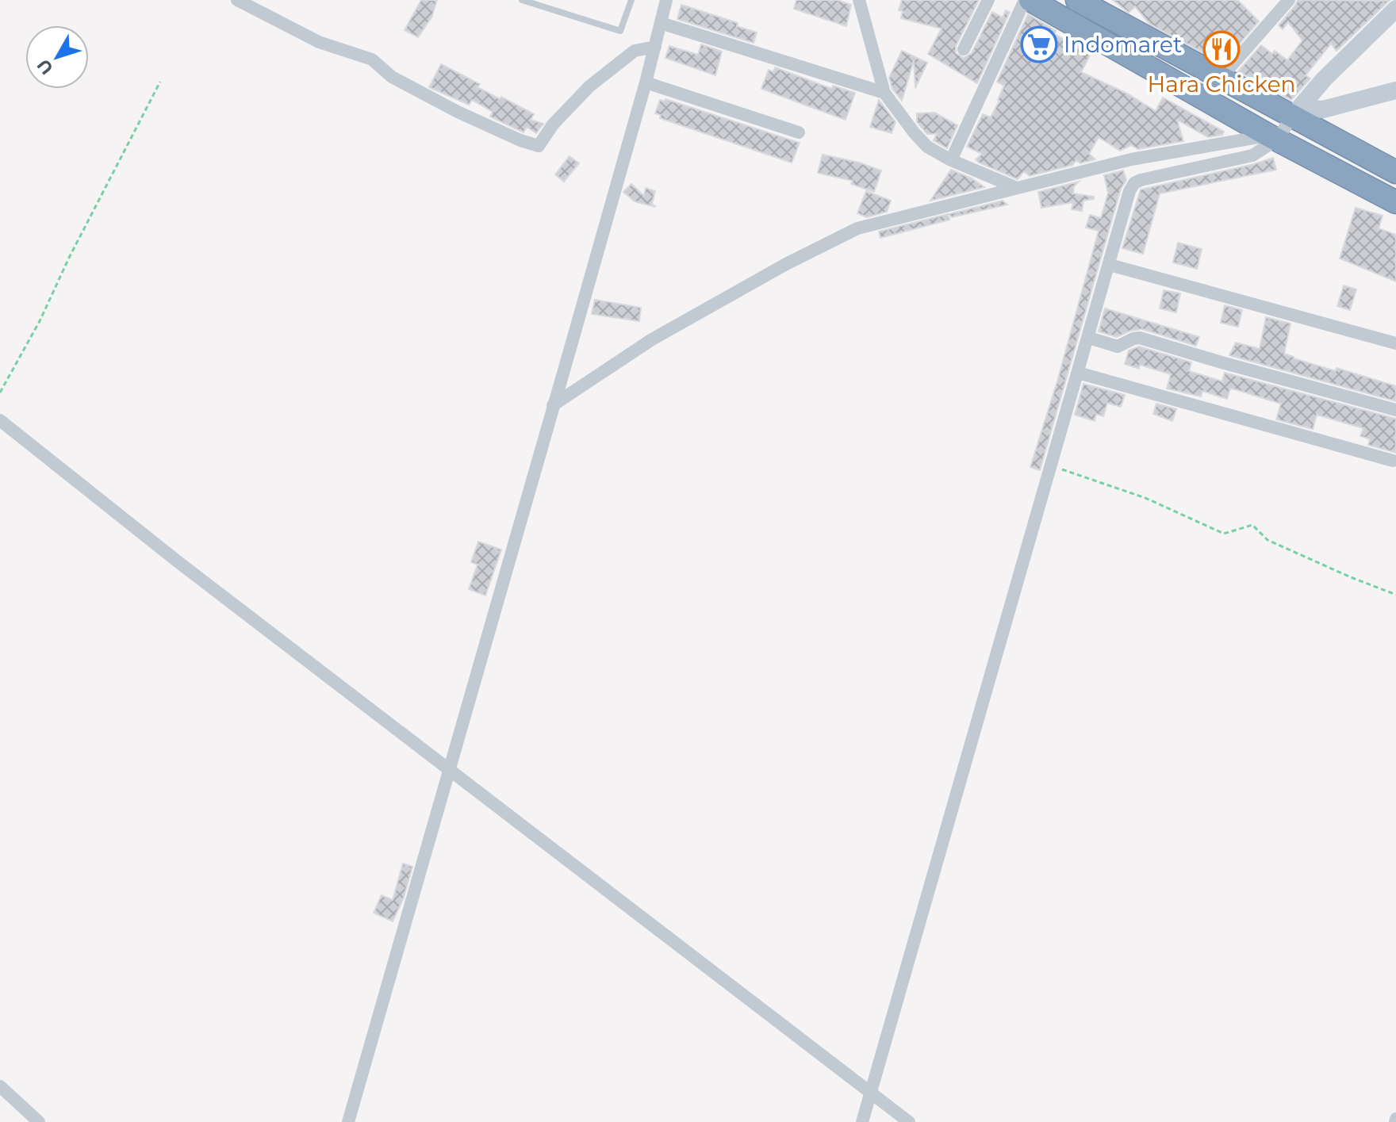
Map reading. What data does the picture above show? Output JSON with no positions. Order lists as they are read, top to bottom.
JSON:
{
  "places": {
    "supermarket": ["Indomaret"],
    "restaurant": ["Hara Chicken"]
  },
  "north": "bottom left"
}
